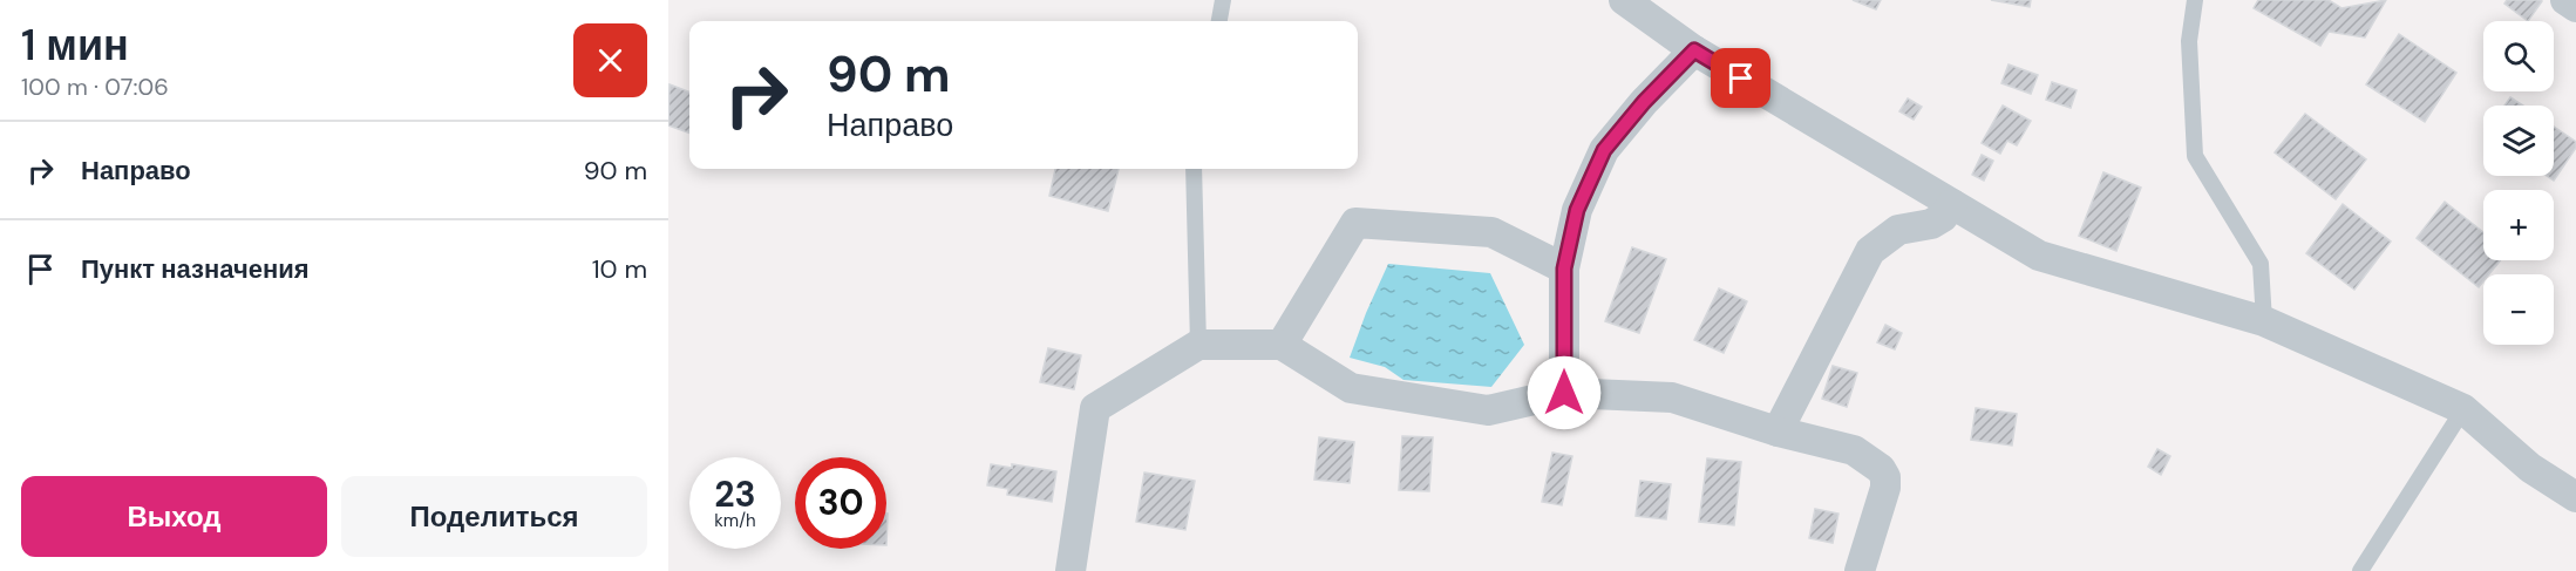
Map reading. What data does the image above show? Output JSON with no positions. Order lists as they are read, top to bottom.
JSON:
{
  "page": {
    "heading": ["1 мин", "100 m · 07:06"],
    "map_buttons": ["+", "−"],
    "turn": ["90 m", "Направо"],
    "list": [
      {
        "name": "Направо",
        "value": "90 m"
      },
      {
        "name": "Пункт назначения",
        "value": "10 m"
      }
    ],
    "speed": "23 km/h",
    "limit": "30",
    "buttons": ["Выход", "Поделиться"]
  }
}
